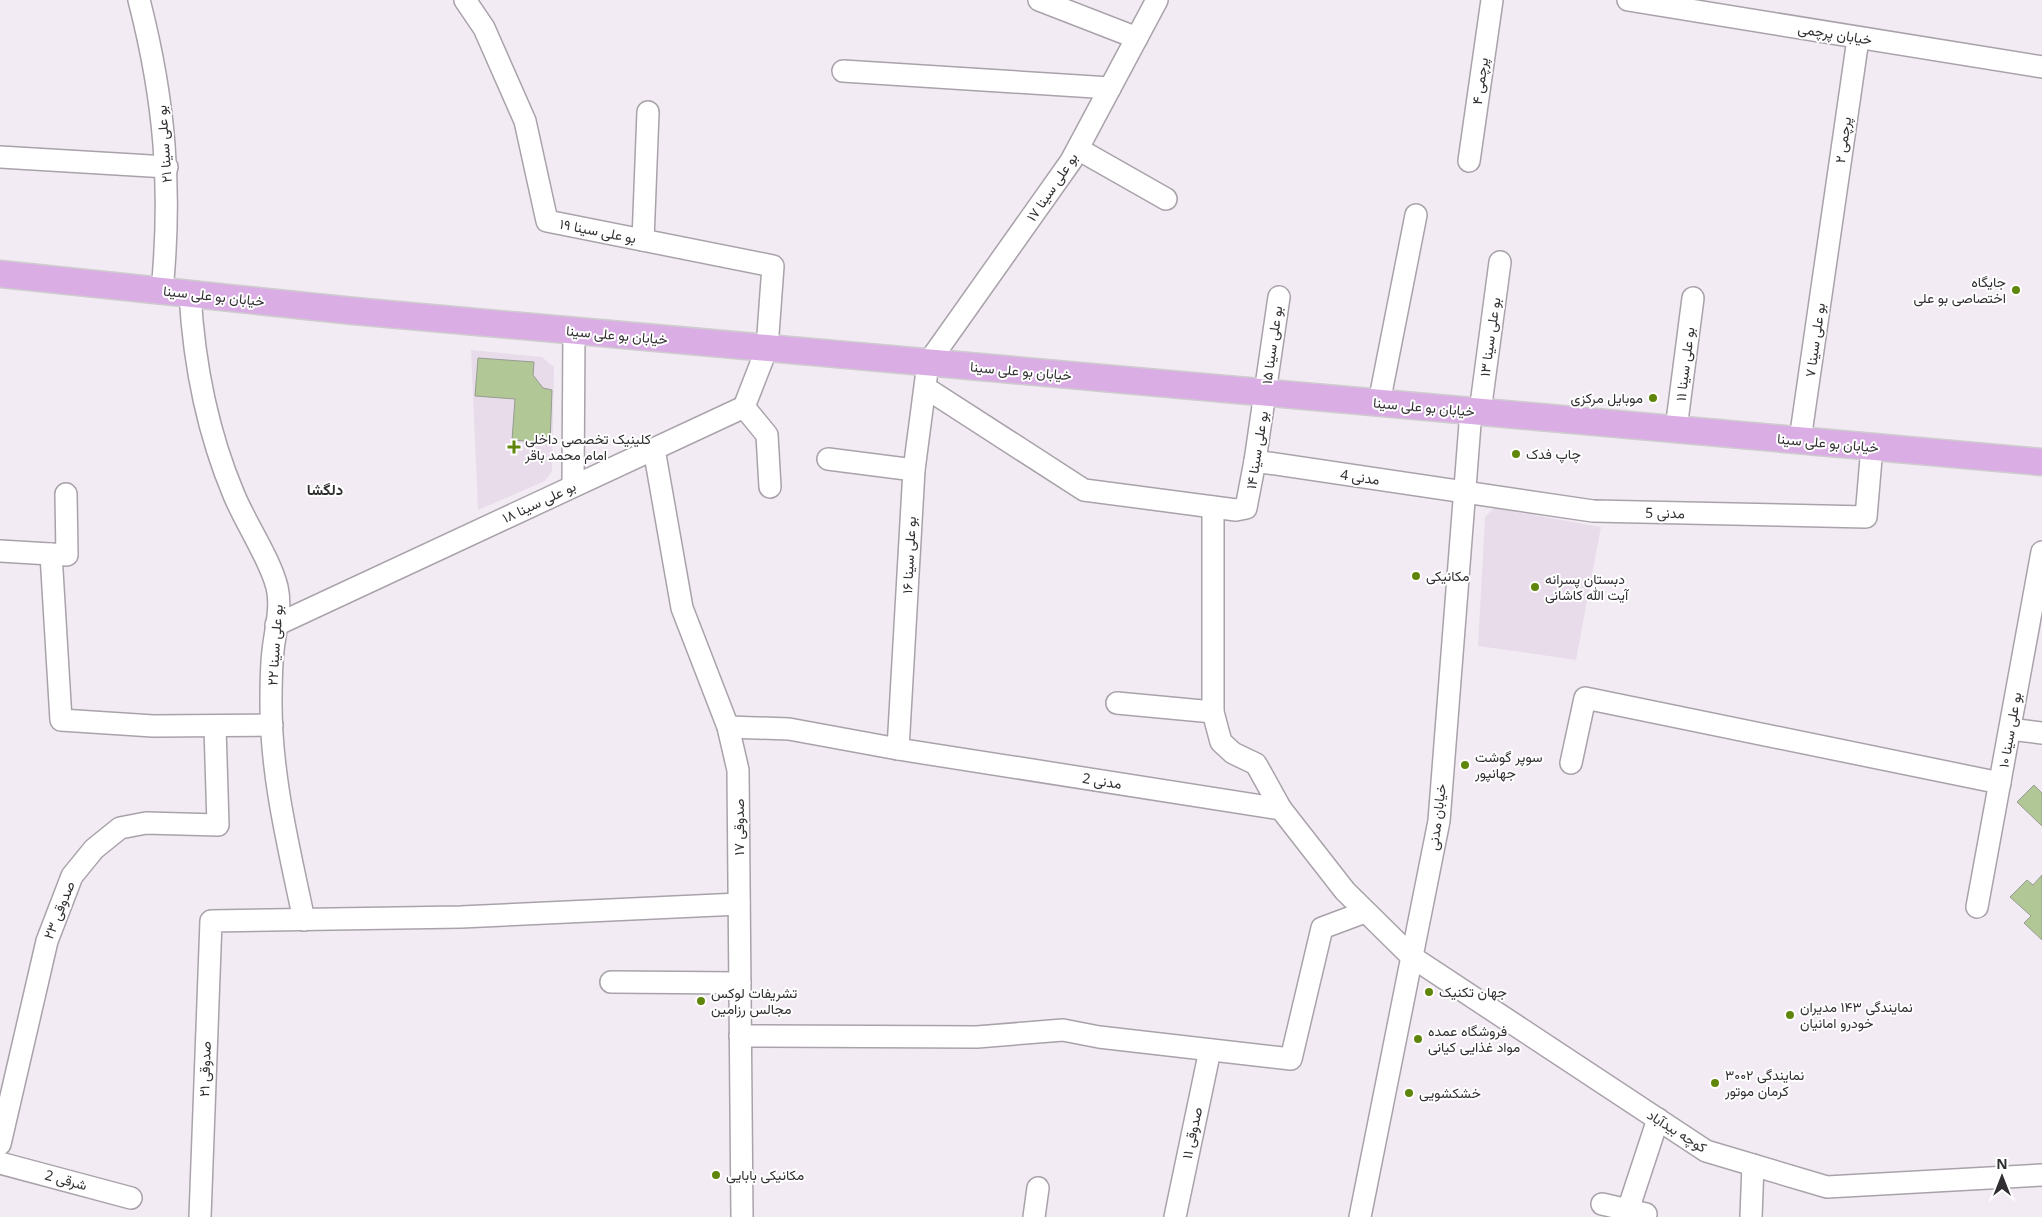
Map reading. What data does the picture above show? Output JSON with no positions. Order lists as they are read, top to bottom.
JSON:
{
  "streets": {
    "main road": ["خیابان بو علی سینا"],
    "street": [
      "خیابان پرچمی",
      "پرچمی ۴",
      "پرچمی ۲",
      "بو علی سینا ۲۱",
      "بو علی سینا ۱۷",
      "بو علی سینا ۱۹",
      "بو علی سینا ۱۳",
      "بو علی سینا ۷",
      "بو علی سینا ۱۵",
      "بو علی سینا ۱۱",
      "بو علی سینا ۱۴",
      "مدنی 4",
      "بو علی سینا ۱۸",
      "مدنی 5",
      "بو علی سینا ۱۶",
      "بو علی سینا ۲۲",
      "بو علی سینا ۱۰",
      "مدنی 2",
      "خیابان مدنی",
      "صدوقی ۱۷",
      "صدوقی ۲۳",
      "صدوقی ۲۱",
      "کوچه بیدآباد",
      "صدوقی ۱۱",
      "شرقی 2"
    ]
  },
  "crossings": [
    ["خیابان پرچمی", "پرچمی ۲"],
    ["پرچمی ۲", "بو علی سینا ۷"],
    ["بو علی سینا ۲۱", "خیابان بو علی سینا"],
    ["بو علی سینا ۱۷", "خیابان بو علی سینا"],
    ["بو علی سینا ۱۷", "بو علی سینا ۱۶"],
    ["بو علی سینا ۱۹", "خیابان بو علی سینا"],
    ["خیابان بو علی سینا", "بو علی سینا ۱۳"],
    ["خیابان بو علی سینا", "بو علی سینا ۷"],
    ["خیابان بو علی سینا", "بو علی سینا ۱۵"],
    ["خیابان بو علی سینا", "بو علی سینا ۱۱"],
    ["خیابان بو علی سینا", "بو علی سینا ۱۴"],
    ["خیابان بو علی سینا", "مدنی 5"],
    ["خیابان بو علی سینا", "بو علی سینا ۱۶"],
    ["خیابان بو علی سینا", "بو علی سینا ۲۲"],
    ["خیابان بو علی سینا", "خیابان مدنی"],
    ["بو علی سینا ۱۳", "خیابان مدنی"],
    ["بو علی سینا ۱۵", "بو علی سینا ۱۴"],
    ["بو علی سینا ۱۴", "مدنی 4"],
    ["مدنی 4", "مدنی 5"],
    ["مدنی 4", "خیابان مدنی"],
    ["بو علی سینا ۱۸", "بو علی سینا ۲۲"],
    ["بو علی سینا ۱۸", "صدوقی ۱۷"],
    ["مدنی 5", "خیابان مدنی"],
    ["بو علی سینا ۱۶", "مدنی 2"],
    ["بو علی سینا ۲۲", "صدوقی ۲۱"],
    ["مدنی 2", "صدوقی ۱۷"],
    ["خیابان مدنی", "کوچه بیدآباد"]
  ],
  "districts": ["دلگشا"],
  "places": {
    "other": [
      "جایگاه اختصاصی بو علی",
      "موبایل مرکزی",
      "چاپ فدک",
      "مکانیکی",
      "دبستان پسرانه آیت الله کاشانی",
      "سوپر گوشت جهانپور",
      "جهان تکنیک",
      "تشریفات لوکس مجالس رزامین",
      "نمایندگی ۱۴۳ مدیران خودرو امانیان",
      "فروشگاه عمده مواد غذایی کیانی",
      "نمایندگی ۳۰۰۲ کرمان موتور",
      "خشکشویی",
      "مکانیکی بابایی"
    ],
    "health": ["کلینیک تخصصی داخلی امام محمد باقر"]
  },
  "north": "top"
}
